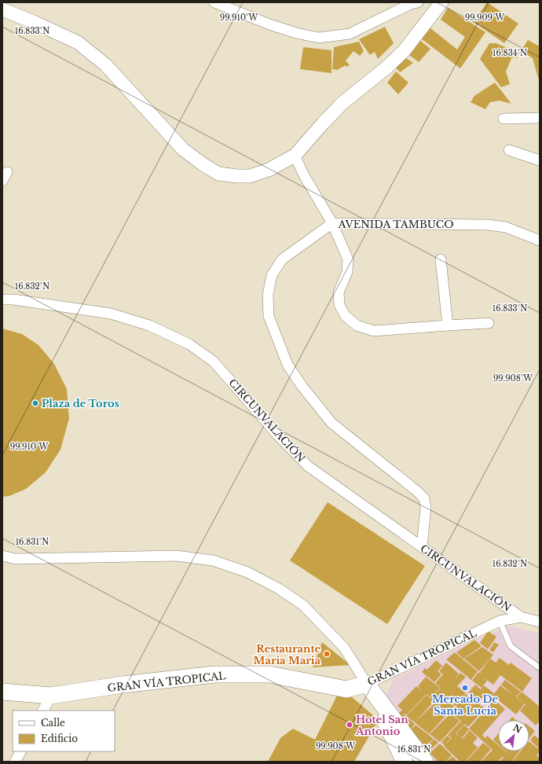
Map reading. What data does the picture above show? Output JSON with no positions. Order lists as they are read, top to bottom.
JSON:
{
  "streets": {
    "main road": ["GRAN VÍA TROPICAL"],
    "street": ["AVENIDA TAMBUCO", "CIRCUNVALACIÓN"]
  },
  "crossings": [
    ["CIRCUNVALACIÓN", "GRAN VÍA TROPICAL"]
  ],
  "places": [
    "Plaza de Toros",
    "Restaurante Maria Maria",
    "Mercado De Santa Lucia",
    "Hotel San Antonio"
  ],
  "legend": ["Calle", "Edificio"],
  "north": "top right",
  "coordinates": [
    "99.910°W",
    "99.909°W",
    "16.833°N",
    "16.834°N",
    "16.832°N",
    "99.908°W",
    "16.831°N"
  ]
}
